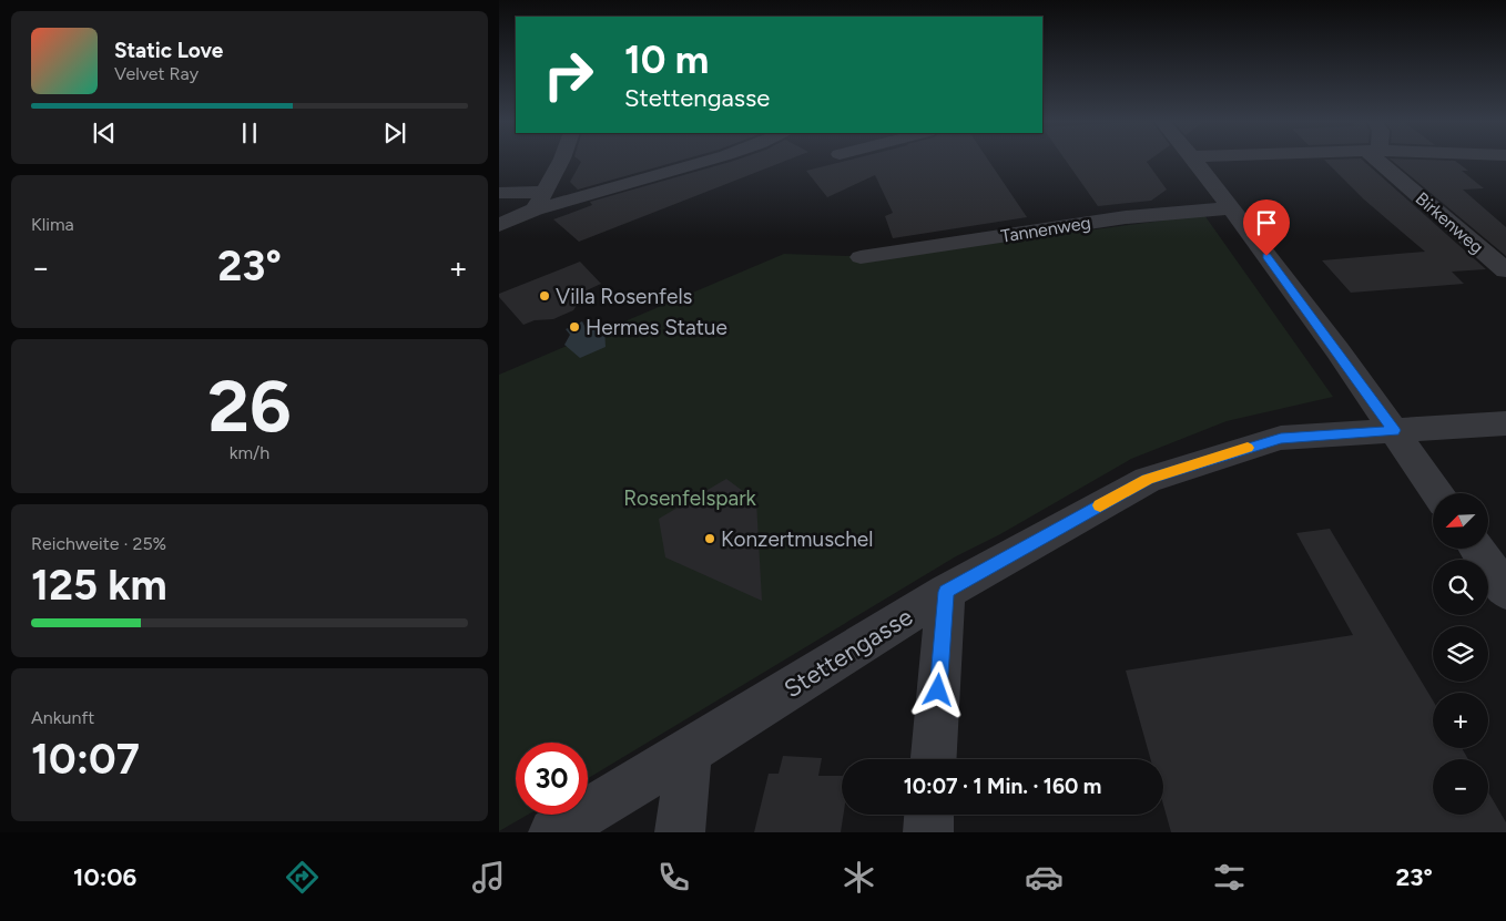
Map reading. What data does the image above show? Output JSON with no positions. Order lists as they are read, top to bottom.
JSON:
{
  "streets": {
    "street": ["Birkenweg", "Tannenweg", "Stettengasse"]
  },
  "parks": ["Rosenfelspark"],
  "places": ["Villa Rosenfels", "Hermes Statue", "Konzertmuschel"],
  "north": "bottom left",
  "page": {
    "turn": ["10 m", "Stettengasse"],
    "song": ["Static Love", "Velvet Ray"],
    "tile": [
      "Klima",
      ["26", "km/h"],
      ["Reichweite · 25%", "125 km"],
      ["Ankunft", "10:07"]
    ],
    "heat": ["−", "23°", "+"],
    "map_buttons": ["+", "−"],
    "limit": "30",
    "trip": "10:07 · 1 Min. · 160 m",
    "tabs": ["10:06", "23°"]
  }
}
